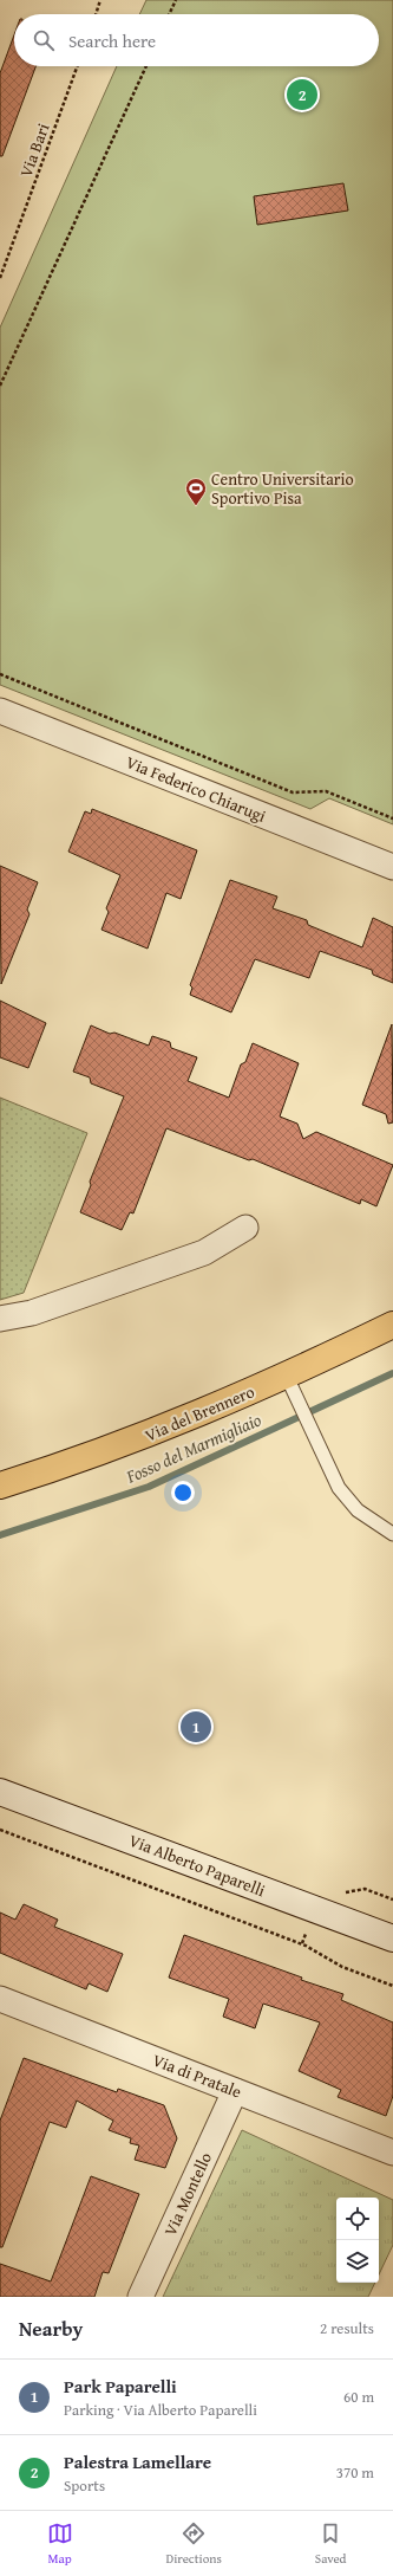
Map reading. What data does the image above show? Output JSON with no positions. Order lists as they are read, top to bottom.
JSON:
{
  "streets": {
    "main road": ["Via del Brennero", "Via Alberto Paparelli"],
    "street": ["Via Federico Chiarugi", "Via di Pratale", "Via Montello"],
    "path": ["Via Bari"]
  },
  "crossings": [
    ["Via di Pratale", "Via Montello"]
  ],
  "water": ["Fosso del Marmigliaio"],
  "places": {
    "sports": ["Centro Universitario Sportivo Pisa"]
  },
  "page": {
    "search": "Search here",
    "pins": ["2", "1"],
    "heading": ["Nearby", "2 results"],
    "list": [
      {
        "mark": "1",
        "name": "Park Paparelli",
        "note": "Parking · Via Alberto Paparelli",
        "value": "60 m"
      },
      {
        "mark": "2",
        "name": "Palestra Lamellare",
        "note": "Sports",
        "value": "370 m"
      }
    ],
    "nav": ["Map", "Directions", "Saved"]
  }
}
